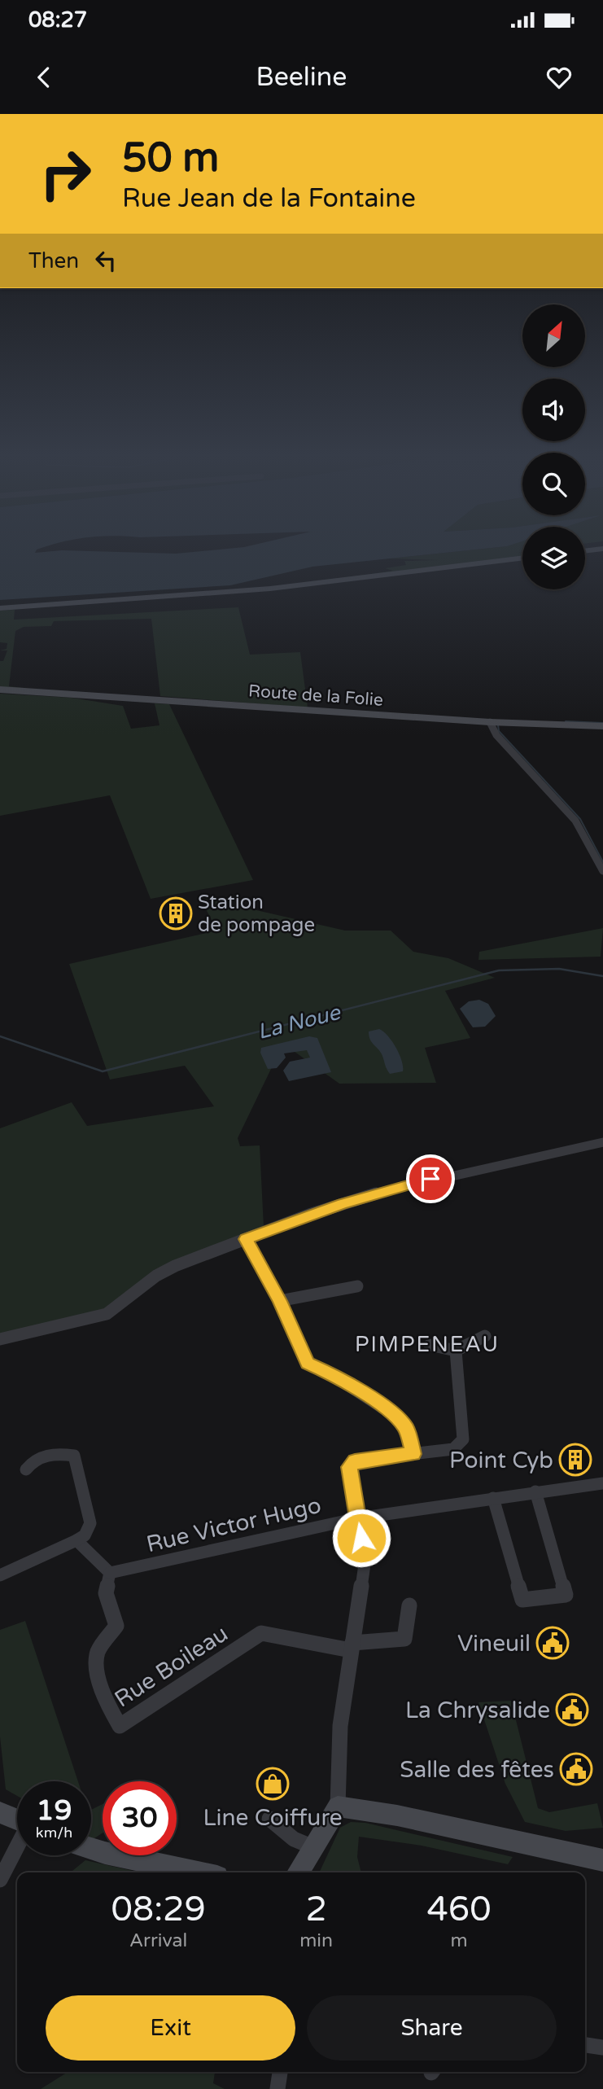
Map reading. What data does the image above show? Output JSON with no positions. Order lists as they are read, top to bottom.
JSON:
{
  "streets": {
    "street": ["Route de la Folie", "Rue Victor Hugo", "Rue Boileau"]
  },
  "crossings": [
    ["Rue Victor Hugo", "Rue Boileau"]
  ],
  "districts": ["PIMPENEAU"],
  "water": ["La Noue"],
  "places": {
    "building": ["Station de pompage", "Point Cyb"],
    "public building": ["Vineuil", "La Chrysalide", "Salle des fêtes"],
    "shop": ["Line Coiffure"]
  },
  "north": "top right",
  "page": {
    "status": "08:27",
    "header": "Beeline",
    "turn": ["50 m", "Rue Jean de la Fontaine"],
    "then": "Then",
    "speed": "19 km/h",
    "limit": "30",
    "eta": [
      "08:29",
      "Arrival",
      "2",
      "min",
      "460",
      "m"
    ],
    "buttons": ["Exit", "Share"]
  }
}
